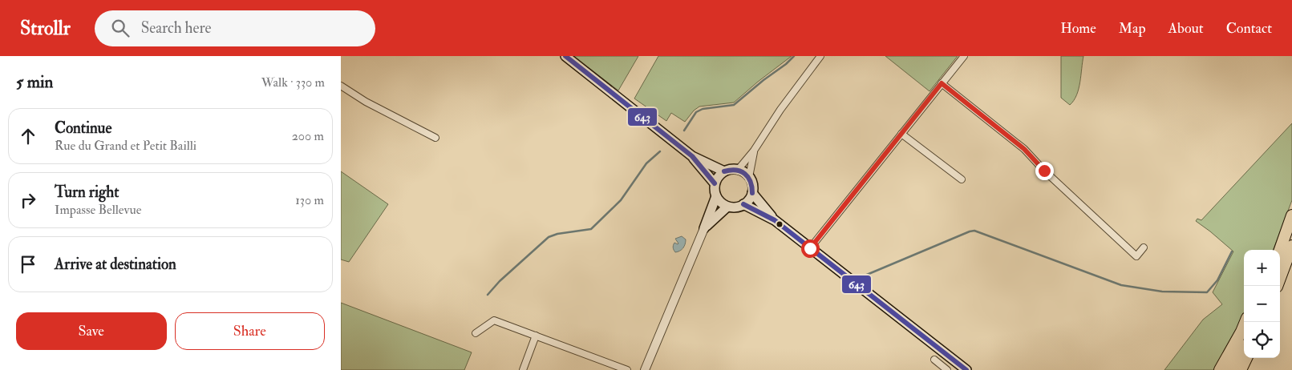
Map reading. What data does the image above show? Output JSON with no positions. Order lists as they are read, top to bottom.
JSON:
{
  "lines": ["transit line 643"],
  "page": {
    "header": "Strollr",
    "search": "Search here",
    "nav": [
      "Home",
      "Map",
      "About",
      "Contact"
    ],
    "heading": ["5 min", "Walk · 330 m"],
    "list": [
      ["Continue", "Rue du Grand et Petit Bailli", "200 m"],
      ["Turn right", "Impasse Bellevue", "130 m"],
      "Arrive at destination"
    ],
    "map_buttons": ["+", "−"],
    "buttons": ["Save", "Share"]
  }
}
